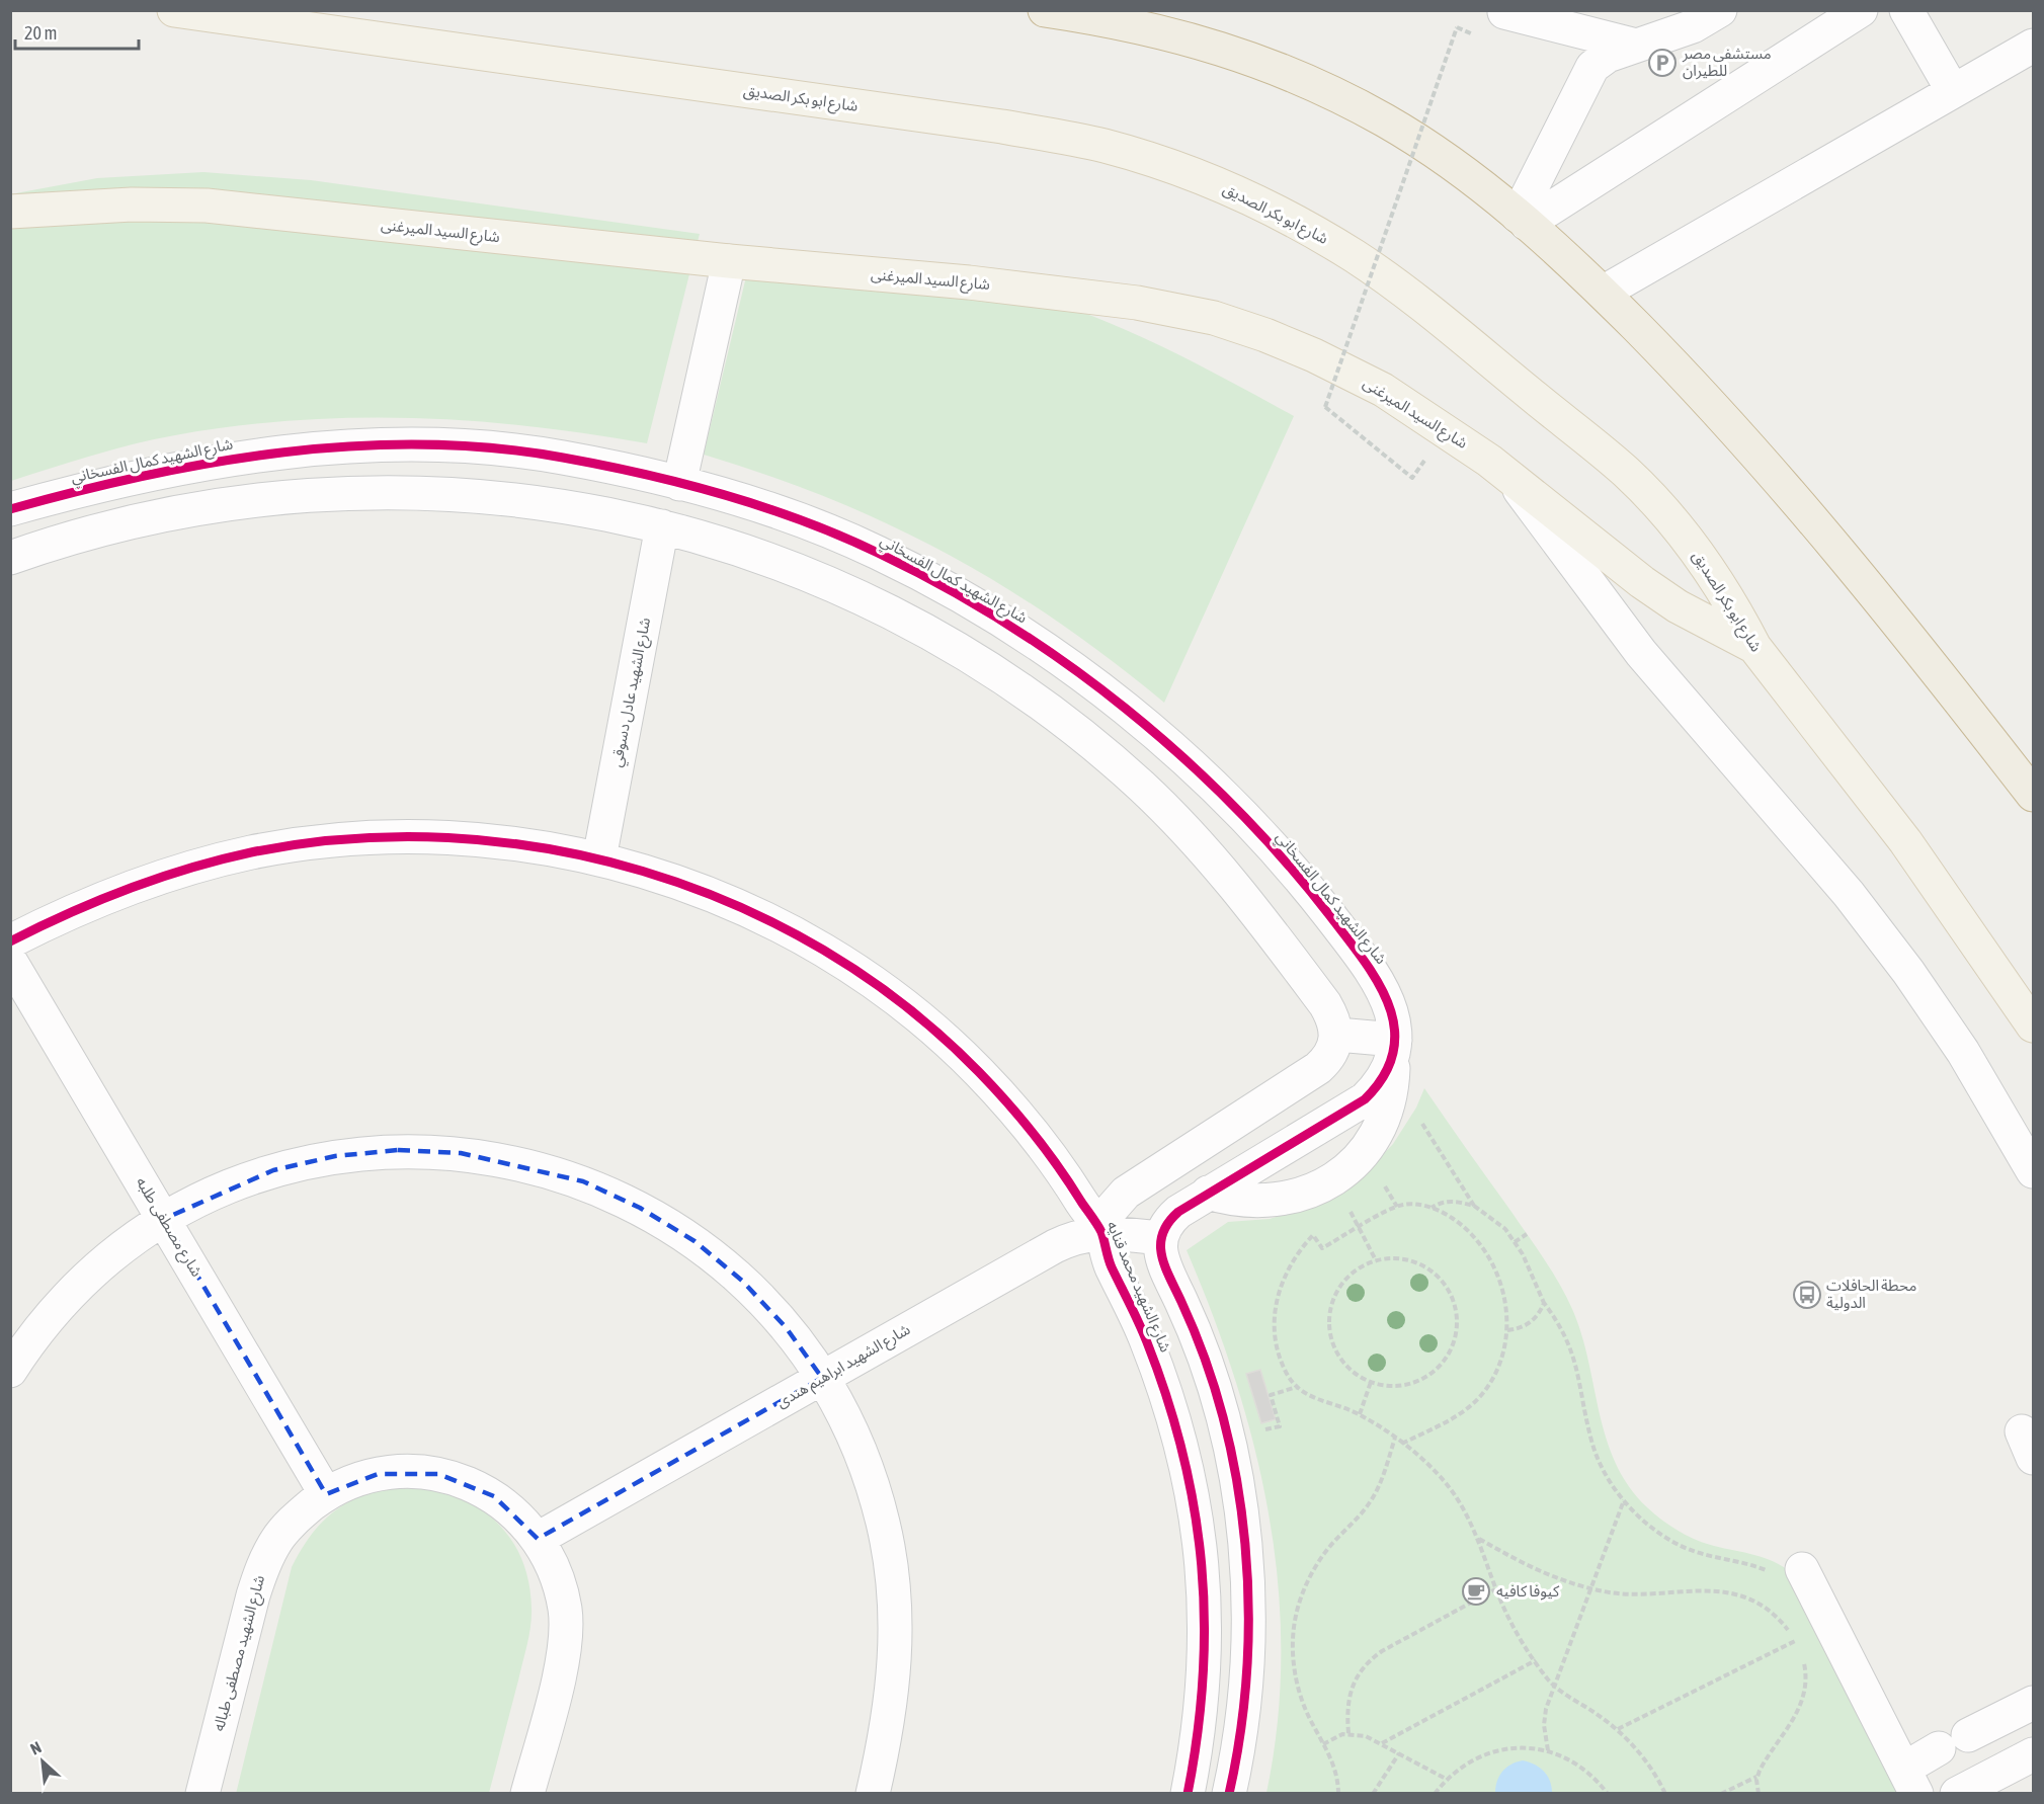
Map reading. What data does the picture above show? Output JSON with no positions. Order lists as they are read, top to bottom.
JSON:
{
  "streets": {
    "main road": ["شارع ابو بكر الصديق", "شارع السيد الميرغنى"],
    "street": [
      "شارع الشهيد كمال الفسخاني",
      "شارع الشهيد عادل دسوقي",
      "شارع مصطفى طلبه",
      "شارع الشهيد محمد قنايه",
      "شارع الشهيد ابراهيم هندى",
      "شارع الشهيد مصطفى طباله"
    ]
  },
  "crossings": [
    ["شارع ابو بكر الصديق", "شارع السيد الميرغنى"],
    ["شارع الشهيد عادل دسوقي", "شارع الشهيد محمد قنايه"],
    ["شارع مصطفى طلبه", "شارع الشهيد مصطفى طباله"],
    ["شارع الشهيد محمد قنايه", "شارع الشهيد ابراهيم هندى"],
    ["شارع الشهيد ابراهيم هندى", "شارع الشهيد مصطفى طباله"]
  ],
  "places": {
    "parking": ["مستشفى مصر للطيران"],
    "bus stop": ["محطة الحافلات الدولية"],
    "cafe": ["كيوفا كافيه"]
  },
  "scale_bar": "20 m",
  "north": "top left"
}
